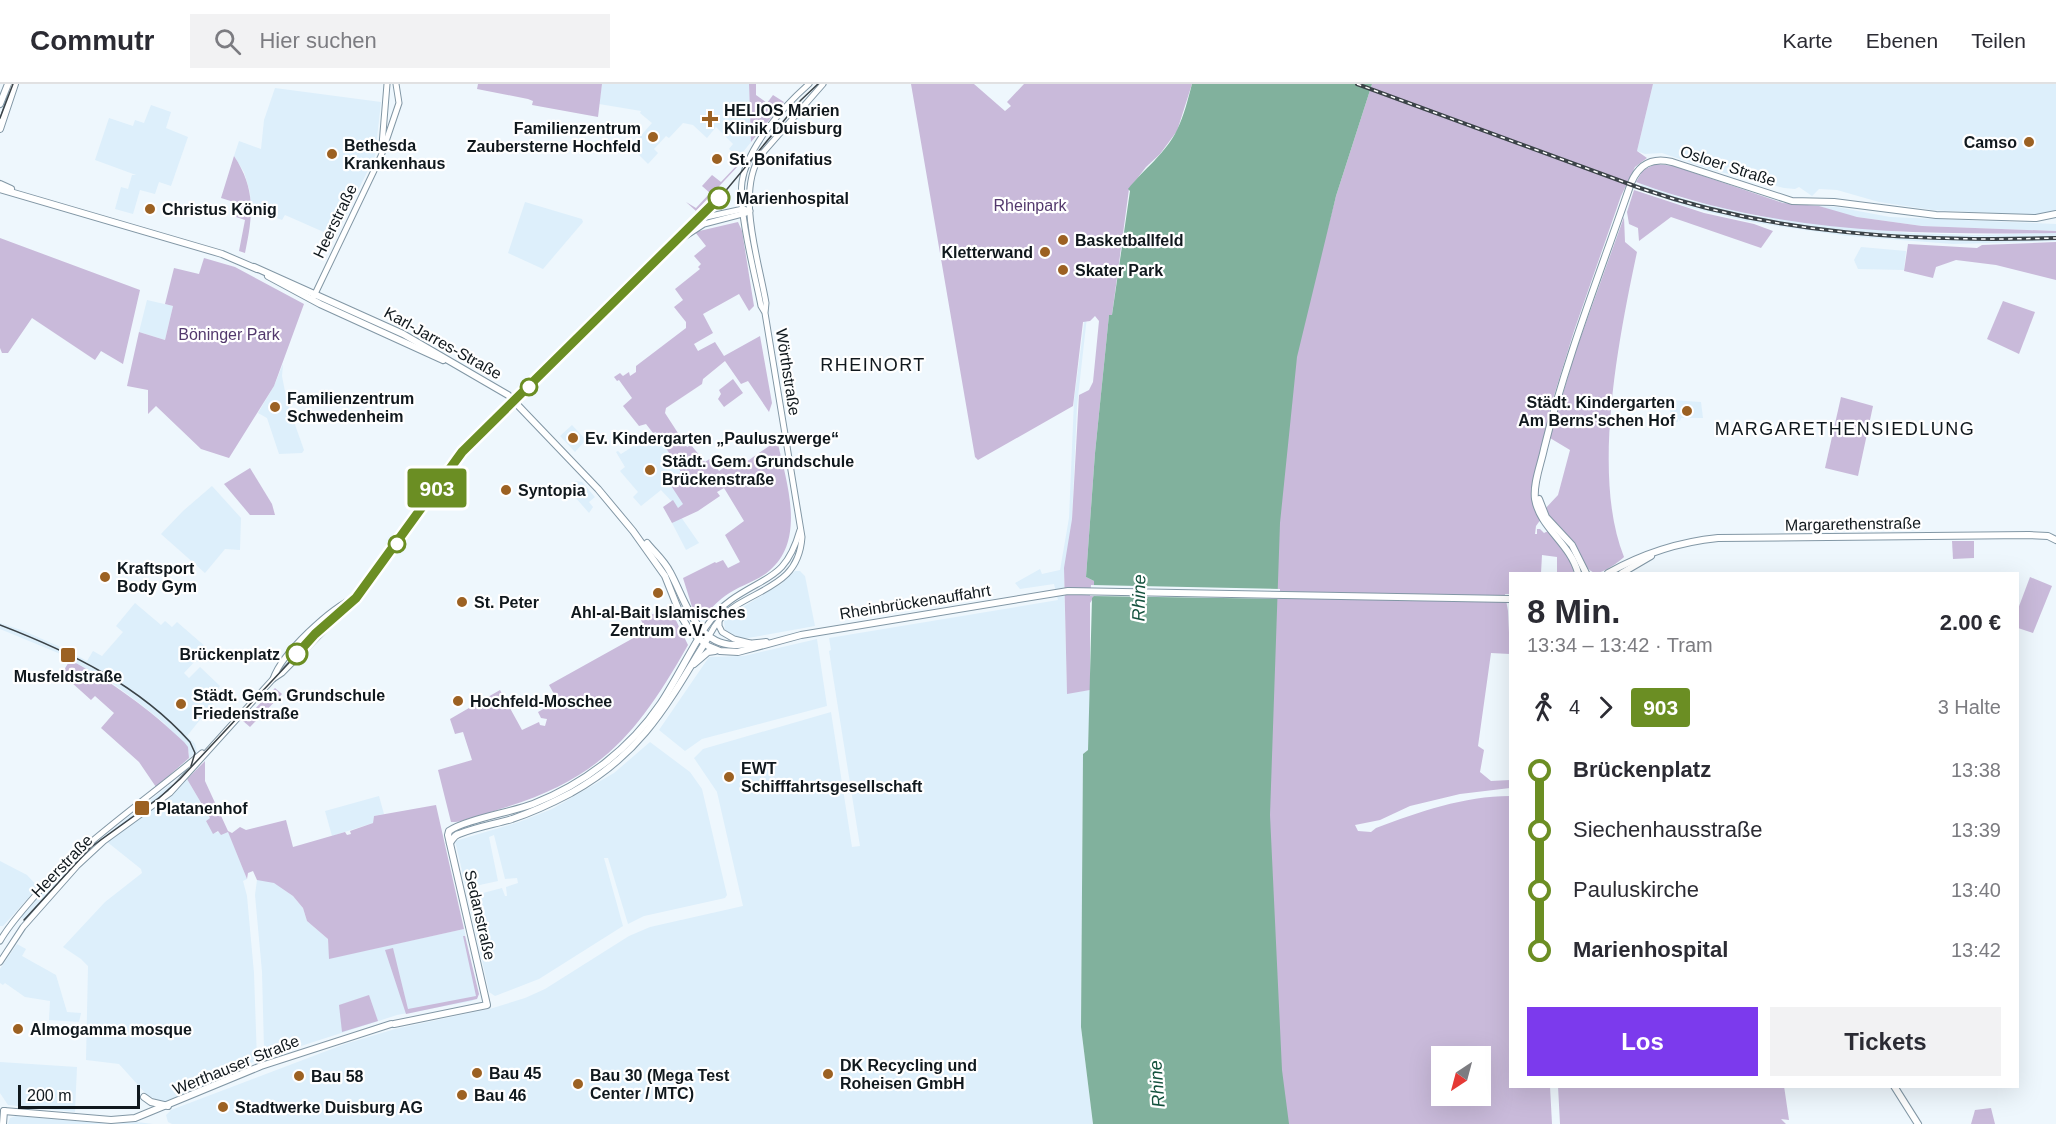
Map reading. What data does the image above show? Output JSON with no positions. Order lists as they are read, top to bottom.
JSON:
{
  "streets": {
    "main road": [
      "Osloer Straße",
      "Karl-Jarres-Straße",
      "Margarethenstraße",
      "Rheinbrückenauffahrt",
      "Sedanstraße",
      "Werthauser Straße"
    ],
    "street": ["Heerstraße", "Wörthstraße"]
  },
  "crossings": [
    ["Heerstraße", "Karl-Jarres-Straße"],
    ["Wörthstraße", "Rheinbrückenauffahrt"],
    ["Sedanstraße", "Werthauser Straße"]
  ],
  "districts": ["RHEINORT", "MARGARETHENSIEDLUNG"],
  "water": ["Rhine"],
  "parks": ["Rheinpark", "Böninger Park"],
  "places": {
    "health": ["HELIOS Marien Klinik Duisburg"],
    "other": [
      "Familienzentrum Zaubersterne Hochfeld",
      "Camso",
      "Bethesda Krankenhaus",
      "St. Bonifatius",
      "Marienhospital",
      "Christus König",
      "Basketballfeld",
      "Kletterwand",
      "Skater Park",
      "Familienzentrum Schwedenheim",
      "Städt. Kindergarten Am Berns'schen Hof",
      "Ev. Kindergarten „Pauluszwerge“",
      "Städt. Gem. Grundschule Brückenstraße",
      "Syntopia",
      "Kraftsport Body Gym",
      "Ahl-al-Bait Islamisches Zentrum e.V.",
      "St. Peter",
      "Brückenplatz",
      "Hochfeld-Moschee",
      "Städt. Gem. Grundschule Friedenstraße",
      "EWT Schifffahrtsgesellschaft",
      "Almogamma mosque",
      "Bau 45",
      "DK Recycling und Roheisen GmbH",
      "Bau 58",
      "Bau 30 (Mega Test Center / MTC)",
      "Bau 46",
      "Stadtwerke Duisburg AG"
    ],
    "transit": ["Musfeldstraße", "Platanenhof"]
  },
  "lines": ["tram line 903"],
  "scale_bar": "200 m",
  "north": "bottom left",
  "page": {
    "header": "Commutr",
    "search": "Hier suchen",
    "nav": ["Karte", "Ebenen", "Teilen"],
    "on_map": "903",
    "heading": ["8 Min.", "13:34 – 13:42 · Tram", "2.00 €"],
    "legs": ["4", "903", "3 Halte"],
    "list": [
      {
        "name": "Brückenplatz",
        "value": "13:38"
      },
      {
        "name": "Siechenhausstraße",
        "value": "13:39"
      },
      {
        "name": "Pauluskirche",
        "value": "13:40"
      },
      {
        "name": "Marienhospital",
        "value": "13:42"
      }
    ],
    "buttons": ["Los", "Tickets"],
    "scale": "200 m"
  }
}
